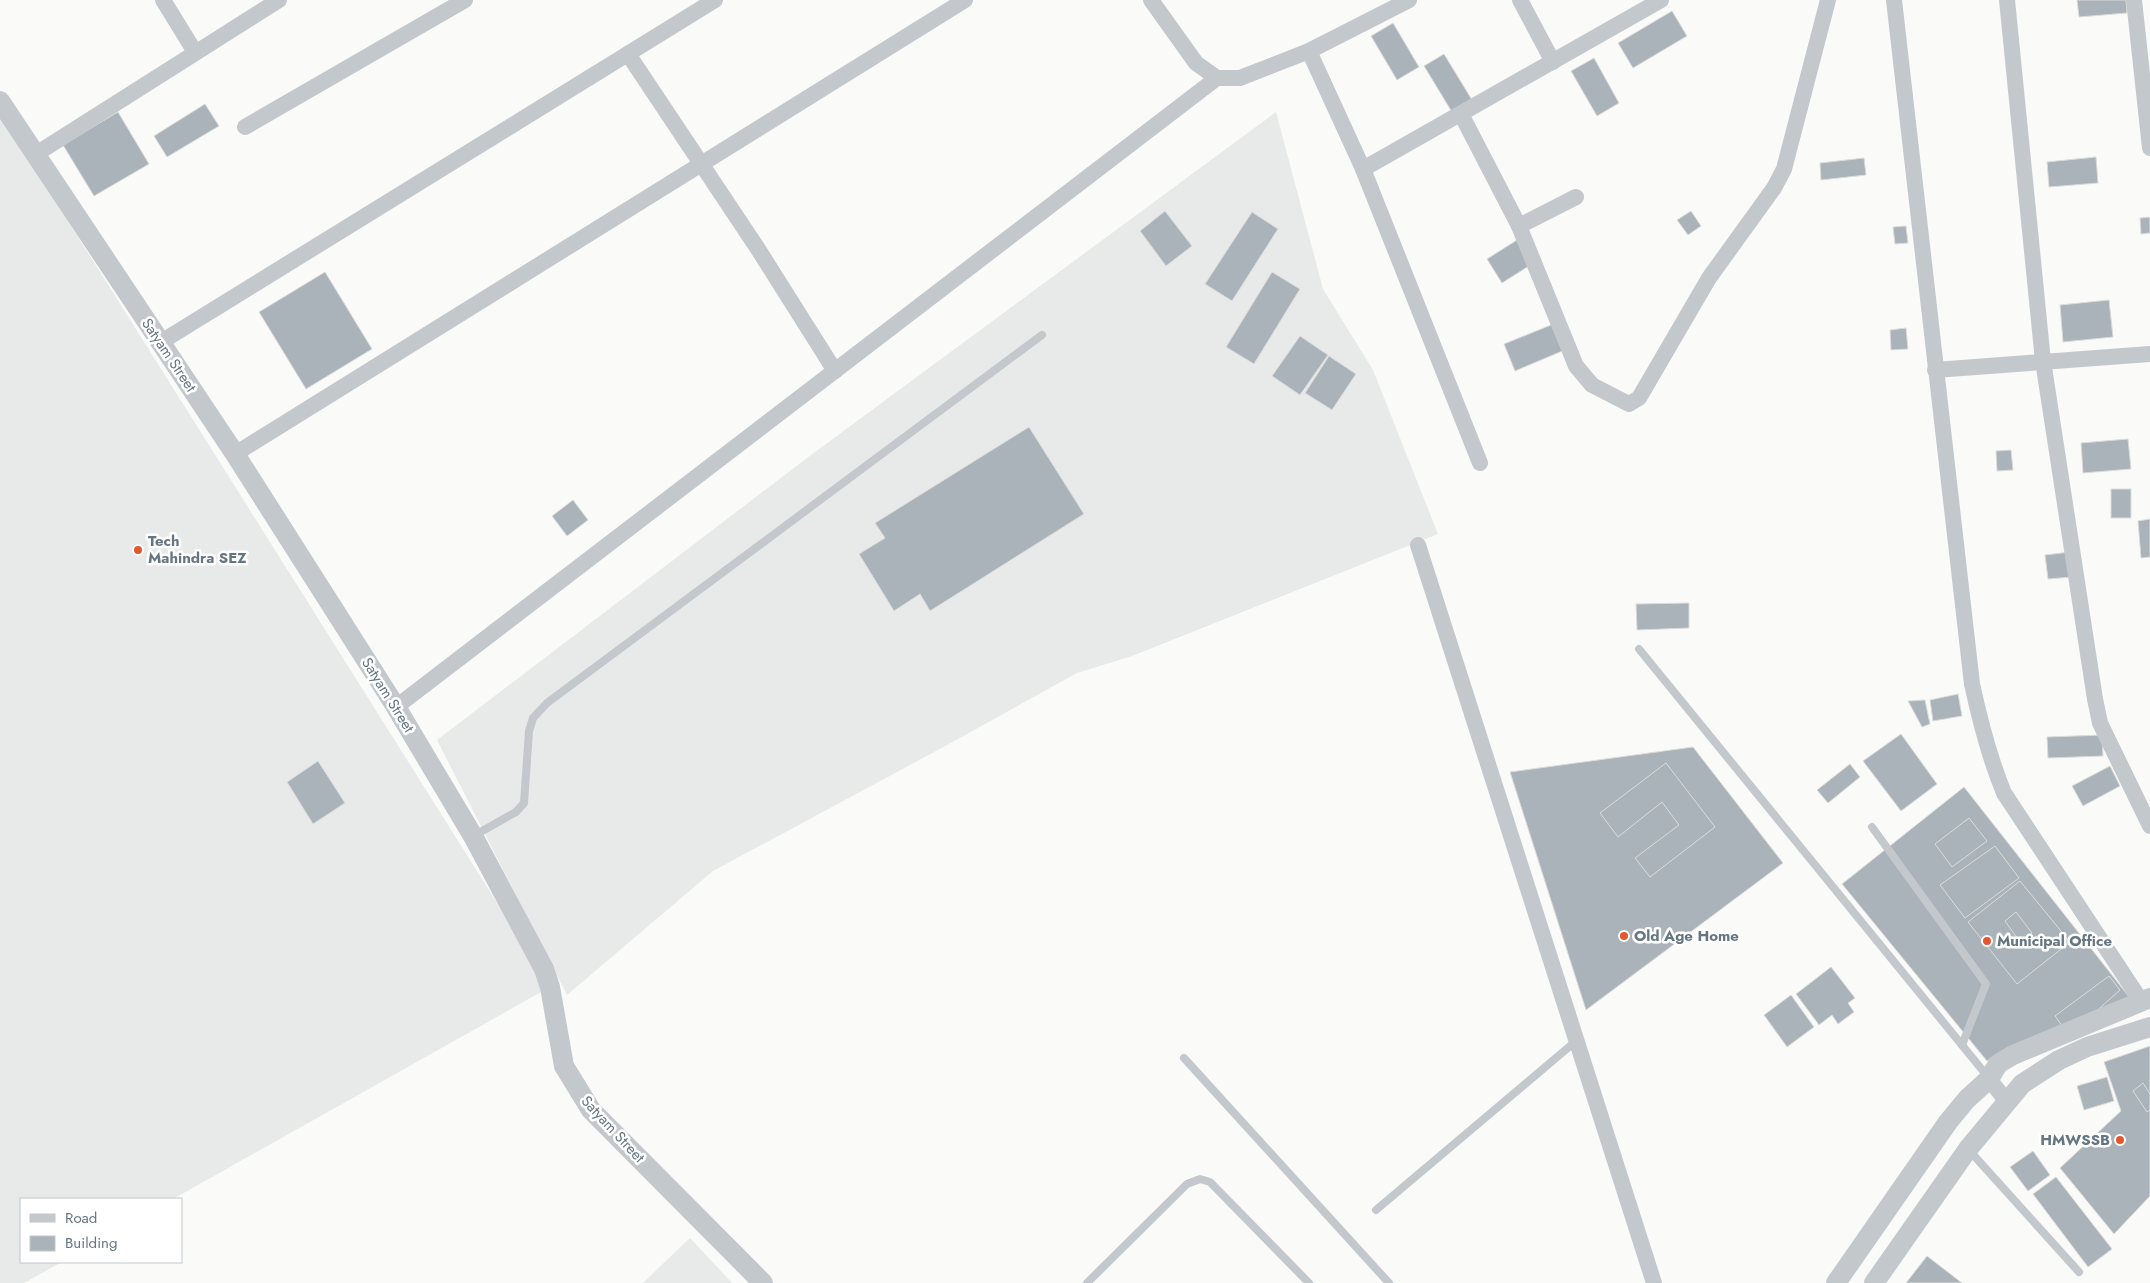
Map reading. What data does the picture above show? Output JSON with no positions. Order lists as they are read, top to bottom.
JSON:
{
  "streets": {
    "street": ["Satyam Street"]
  },
  "places": [
    "Tech Mahindra SEZ",
    "Old Age Home",
    "Municipal Office",
    "HMWSSB"
  ],
  "legend": ["Road", "Building"]
}
